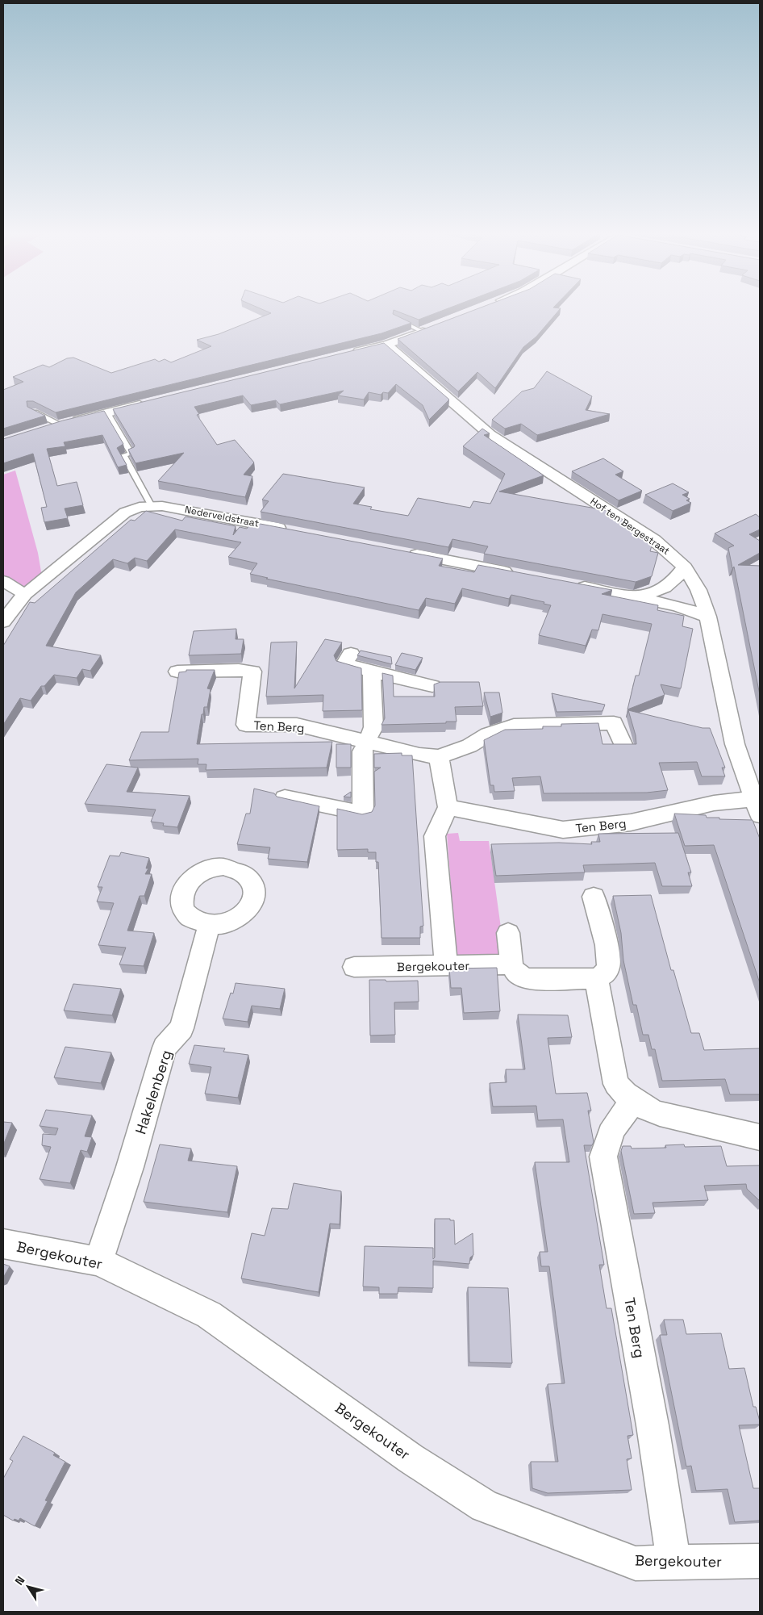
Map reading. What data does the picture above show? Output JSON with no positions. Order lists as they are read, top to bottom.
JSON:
{
  "streets": {
    "street": [
      "Nederveldstraat",
      "Hof ten Bergestraat",
      "Ten Berg",
      "Bergekouter",
      "Hakelenberg"
    ]
  },
  "crossings": [
    ["Hof ten Bergestraat", "Ten Berg"],
    ["Ten Berg", "Bergekouter"],
    ["Bergekouter", "Hakelenberg"]
  ],
  "north": "top left"
}
